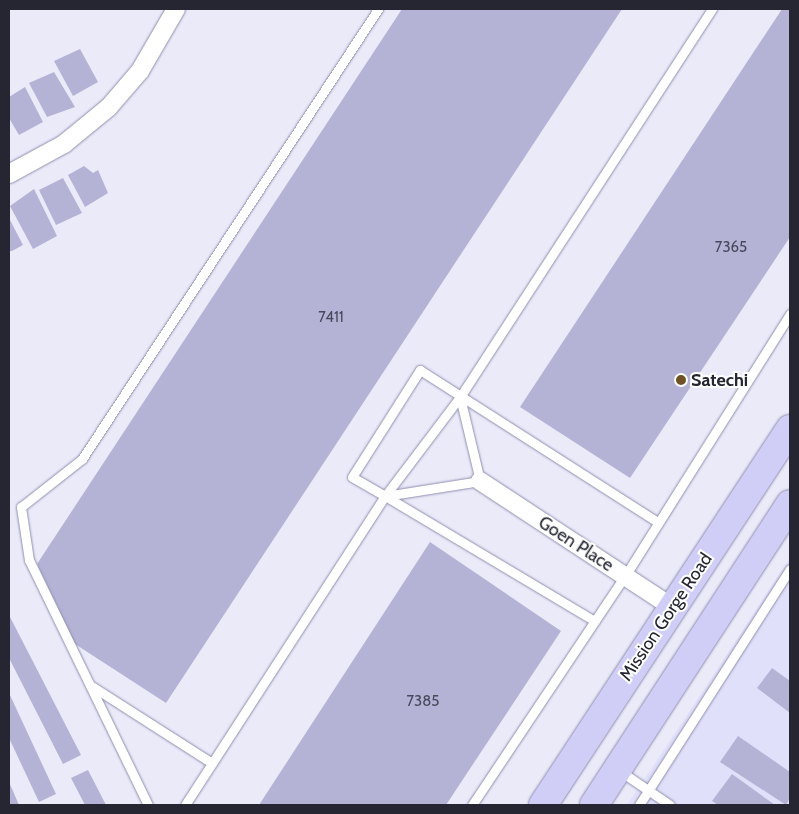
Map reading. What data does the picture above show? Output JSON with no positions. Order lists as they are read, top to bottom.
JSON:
{
  "streets": {
    "main road": ["Mission Gorge Road"],
    "street": ["Goen Place"]
  },
  "crossings": [
    ["Goen Place", "Mission Gorge Road"]
  ],
  "places": ["Satechi"],
  "house_numbers": ["7365", "7411", "7385"]
}
